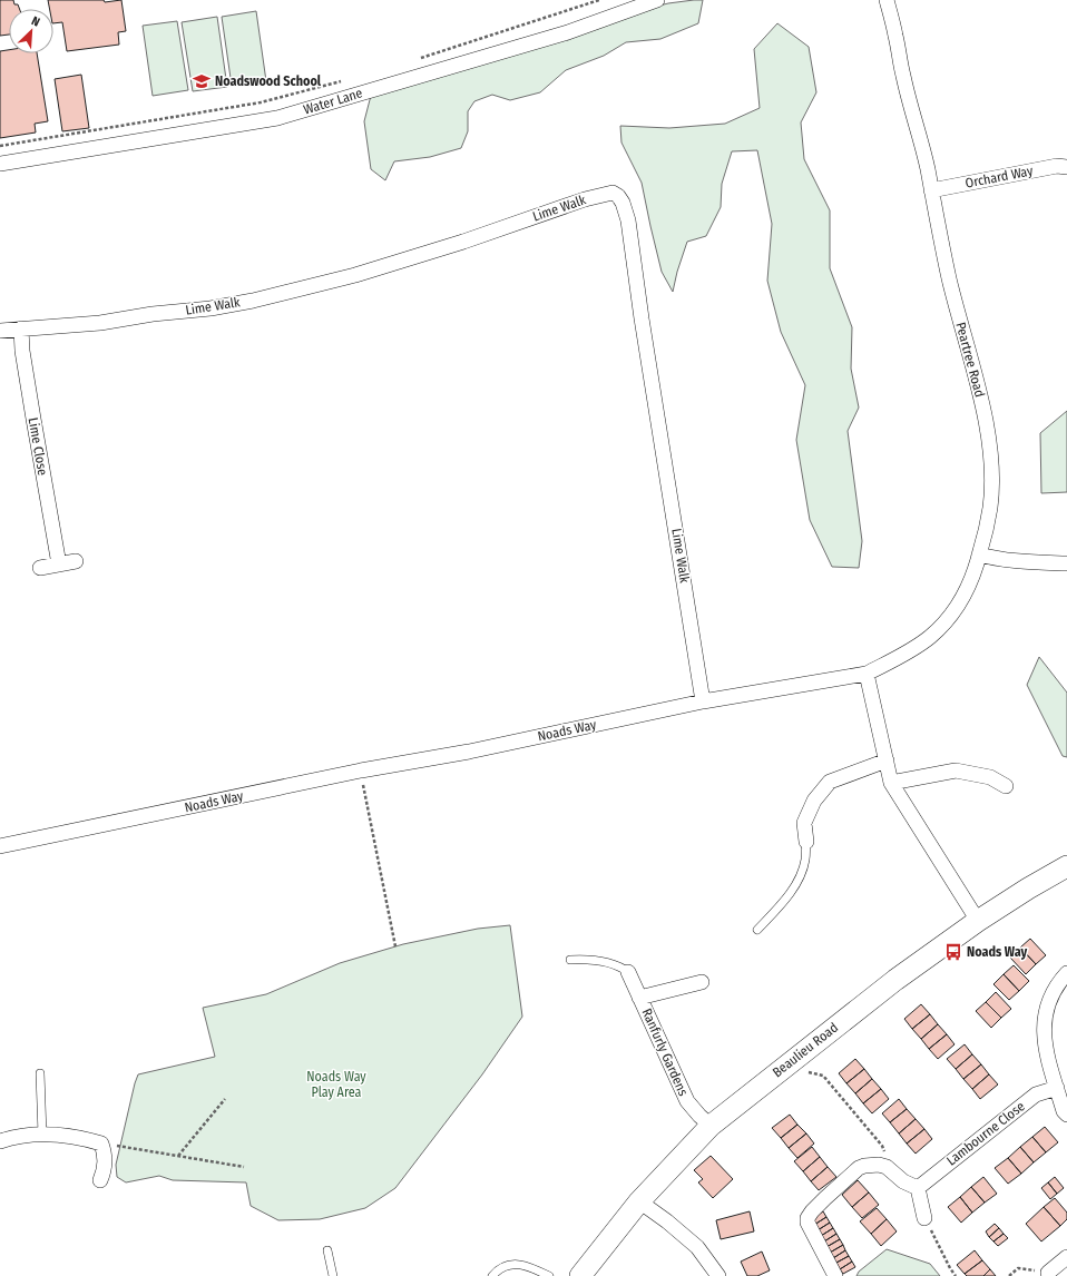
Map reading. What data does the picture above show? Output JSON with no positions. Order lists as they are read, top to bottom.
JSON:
{
  "streets": {
    "street": [
      "Water Lane",
      "Orchard Way",
      "Lime Walk",
      "Peartree Road",
      "Lime Close",
      "Noads Way",
      "Beaulieu Road",
      "Ranfurly Gardens",
      "Lambourne Close"
    ]
  },
  "crossings": [
    ["Orchard Way", "Peartree Road"],
    ["Lime Walk", "Lime Close"],
    ["Lime Walk", "Noads Way"],
    ["Peartree Road", "Noads Way"],
    ["Beaulieu Road", "Ranfurly Gardens"]
  ],
  "parks": ["Noads Way Play Area"],
  "places": {
    "school or university": ["Noadswood School"],
    "bus stop": ["Noads Way"]
  },
  "north": "top right"
}
